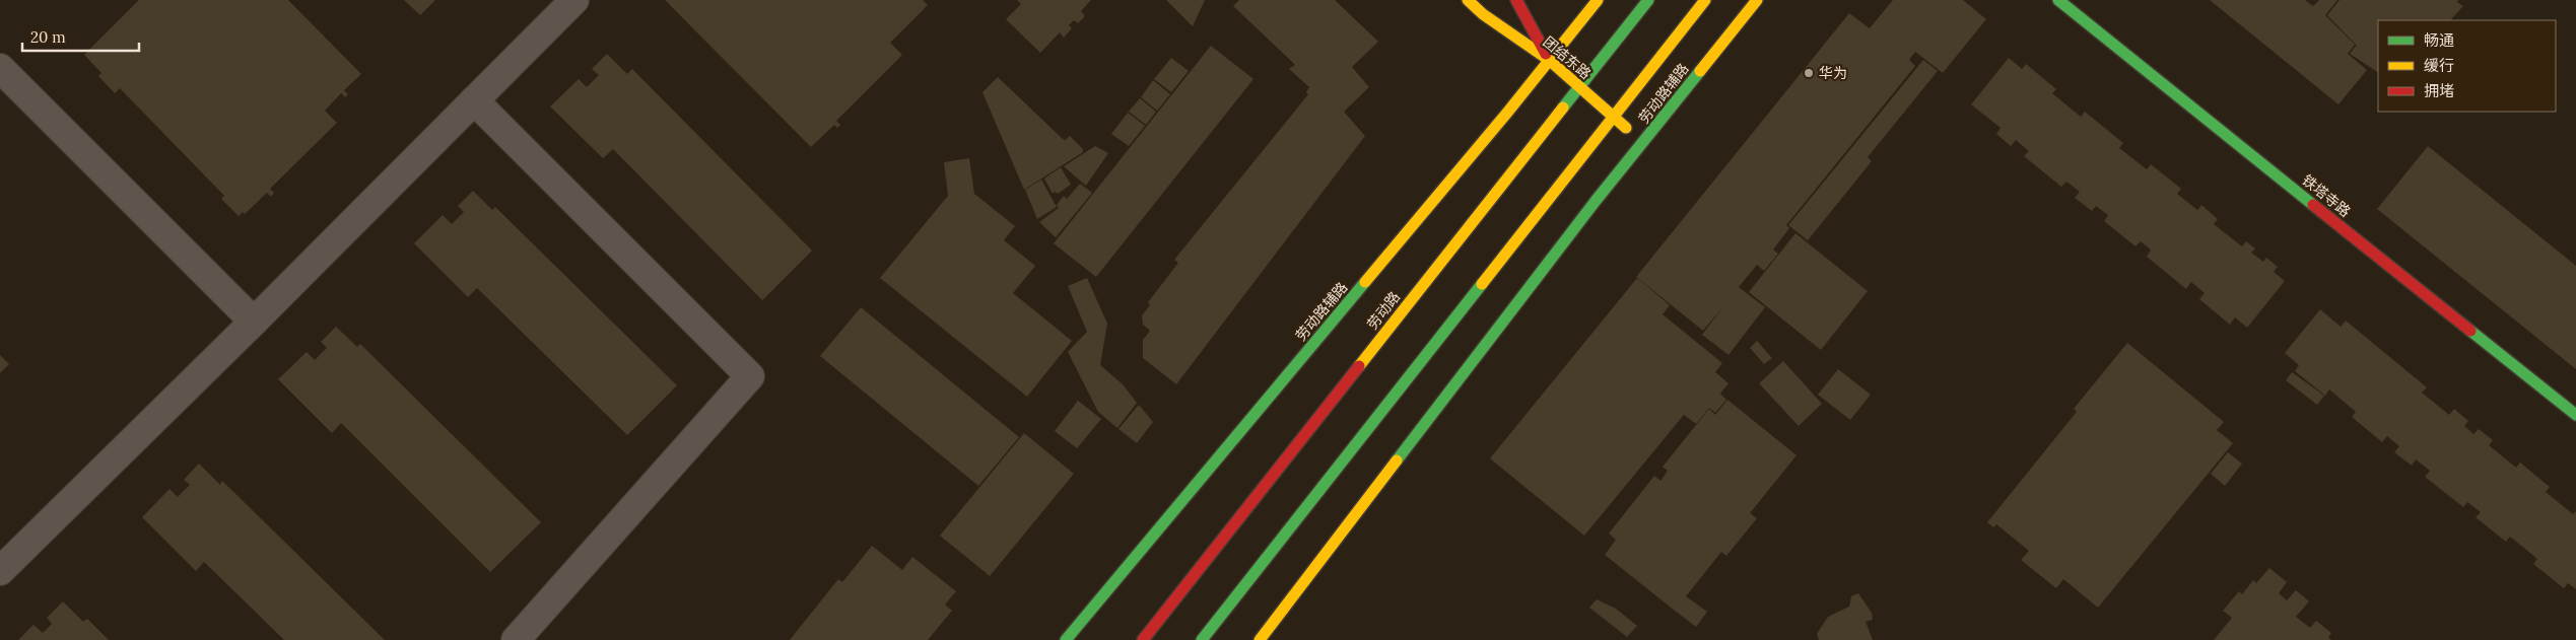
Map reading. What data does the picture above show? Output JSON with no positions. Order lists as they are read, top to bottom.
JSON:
{
  "streets": {
    "street": [
      "团结东路",
      "劳动路辅路",
      "铁塔寺路",
      "劳动路"
    ]
  },
  "crossings": [
    ["团结东路", "劳动路辅路"],
    ["团结东路", "劳动路"]
  ],
  "places": ["华为"],
  "legend": ["畅通", "缓行", "拥堵"],
  "scale_bar": "20 m"
}
